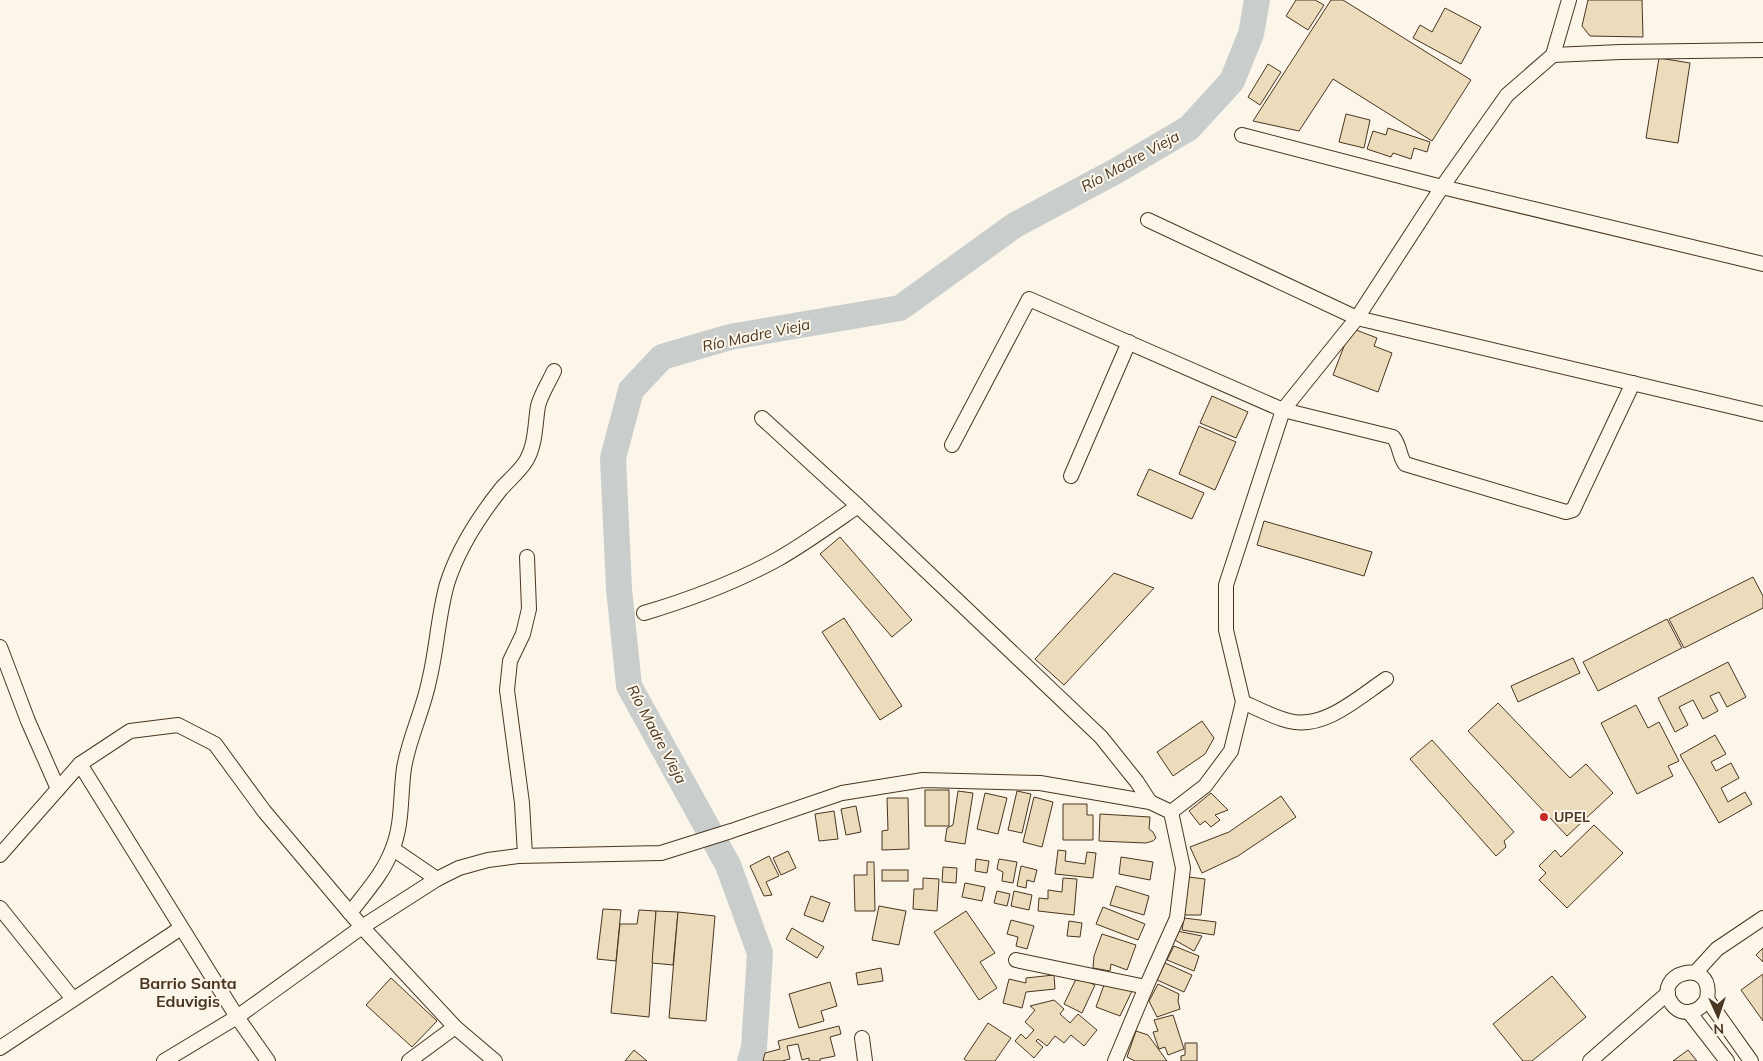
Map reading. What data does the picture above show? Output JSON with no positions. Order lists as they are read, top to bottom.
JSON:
{
  "districts": ["Barrio Santa Eduvigis"],
  "water": ["Río Madre Vieja"],
  "places": ["UPEL"],
  "north": "bottom"
}
